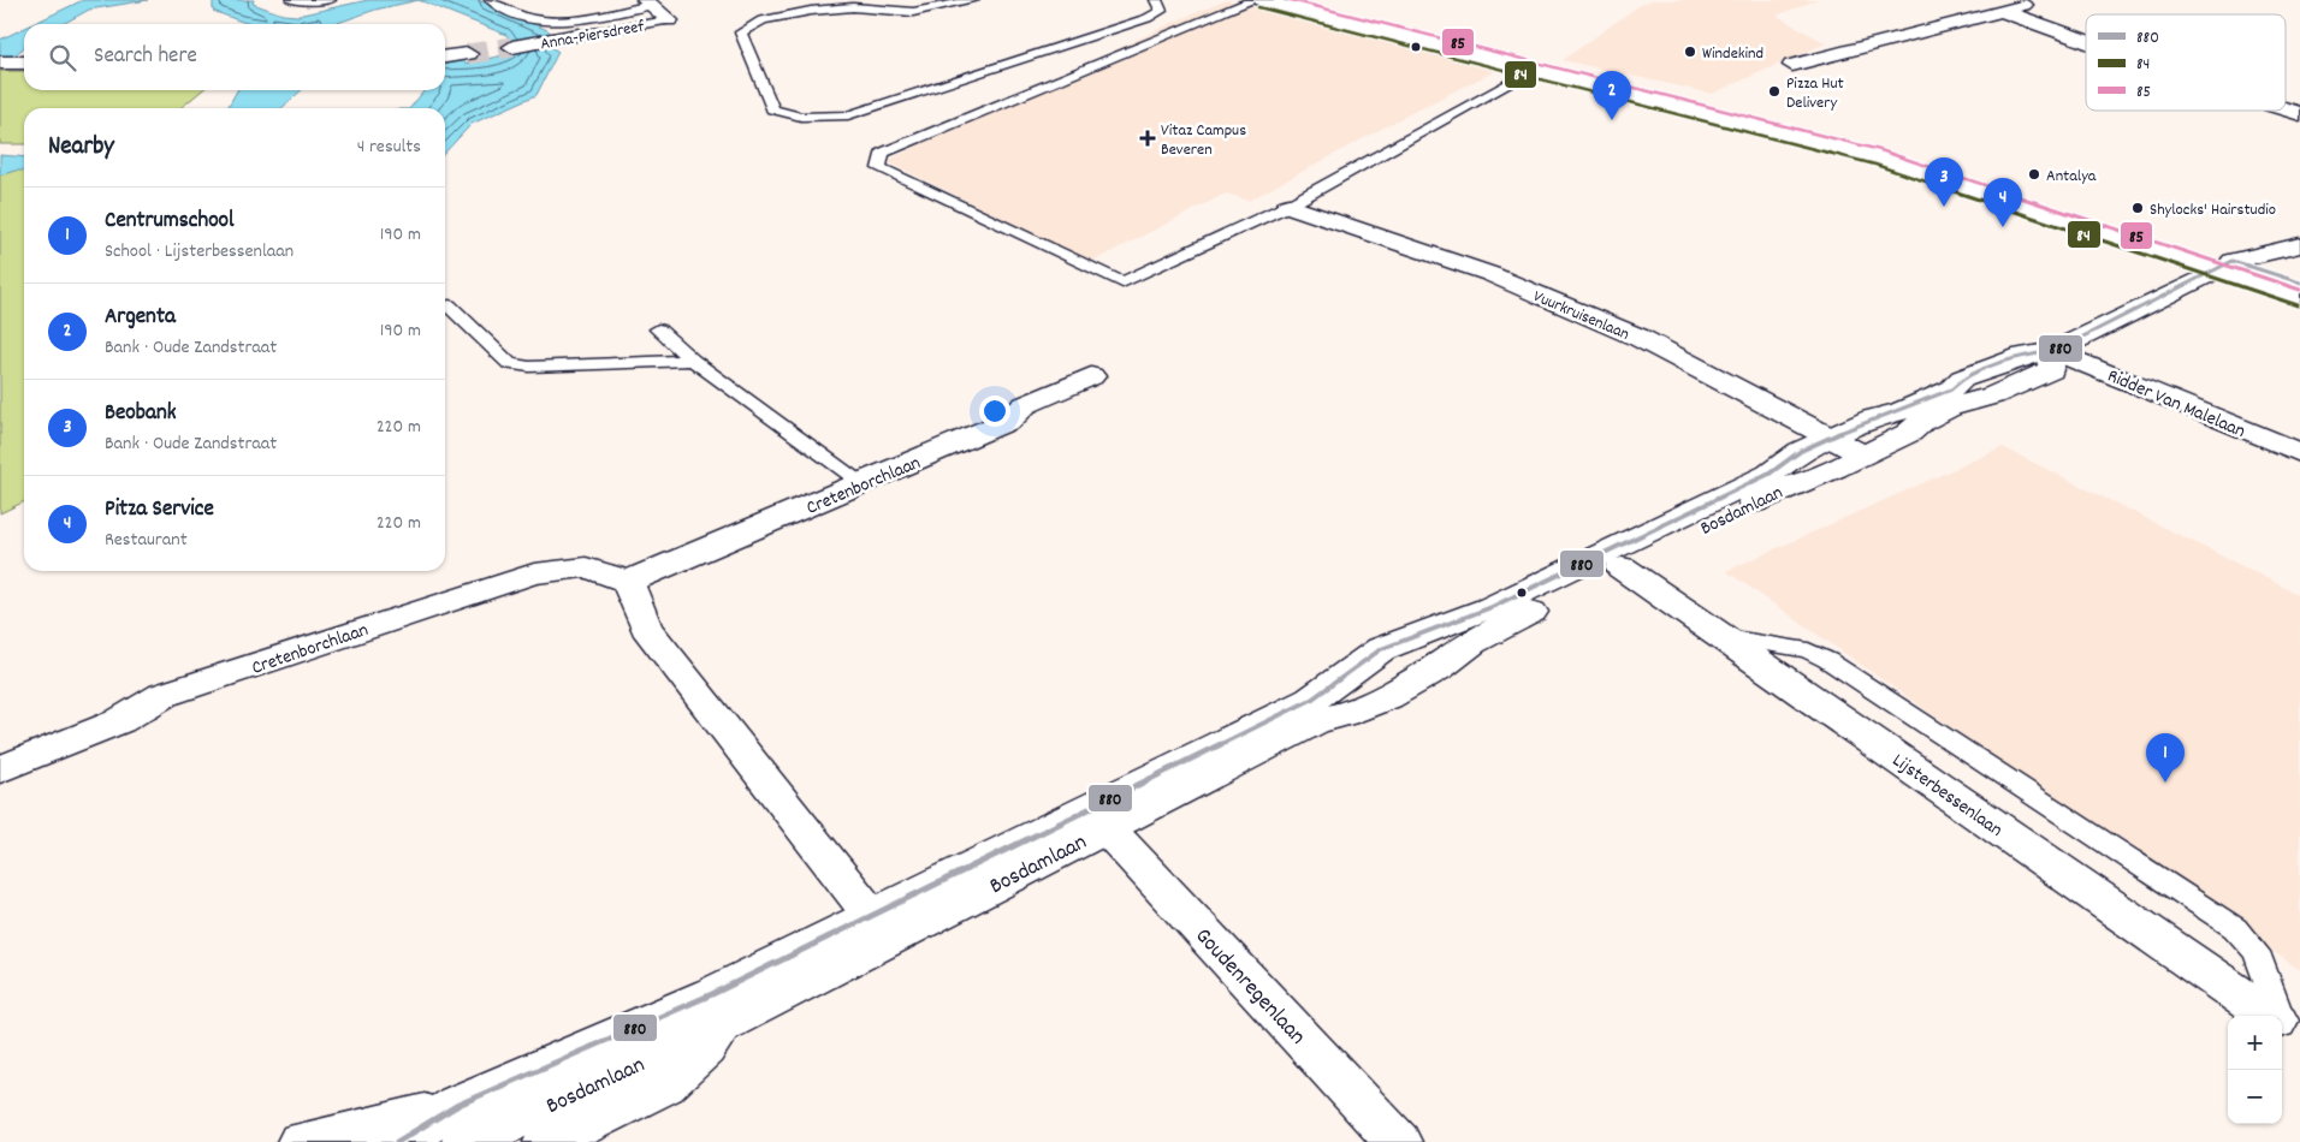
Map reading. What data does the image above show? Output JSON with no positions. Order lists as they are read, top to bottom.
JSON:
{
  "streets": {
    "street": [
      "Anna-Piersdreef",
      "Vuurkruisenlaan",
      "Ridder Van Malelaan",
      "Cretenborchlaan",
      "Bosdamlaan",
      "Lijsterbessenlaan",
      "Goudenregenlaan"
    ]
  },
  "crossings": [
    ["Vuurkruisenlaan", "Bosdamlaan"],
    ["Ridder Van Malelaan", "Bosdamlaan"],
    ["Bosdamlaan", "Lijsterbessenlaan"],
    ["Bosdamlaan", "Goudenregenlaan"]
  ],
  "places": {
    "other": [
      "Windekind",
      "Pizza Hut Delivery",
      "Antalya",
      "Shylocks' Hairstudio"
    ],
    "health": ["Vitaz Campus Beveren"]
  },
  "lines": ["transit line 85", "transit line 84", "transit line 880"],
  "legend": ["880", "84", "85"],
  "page": {
    "search": "Search here",
    "pins": [
      "2",
      "3",
      "4",
      "1"
    ],
    "heading": ["Nearby", "4 results"],
    "list": [
      {
        "mark": "1",
        "name": "Centrumschool",
        "note": "School · Lijsterbessenlaan",
        "value": "190 m"
      },
      {
        "mark": "2",
        "name": "Argenta",
        "note": "Bank · Oude Zandstraat",
        "value": "190 m"
      },
      {
        "mark": "3",
        "name": "Beobank",
        "note": "Bank · Oude Zandstraat",
        "value": "220 m"
      },
      {
        "mark": "4",
        "name": "Pitza Service",
        "note": "Restaurant",
        "value": "220 m"
      }
    ],
    "map_buttons": ["+", "−"]
  }
}
